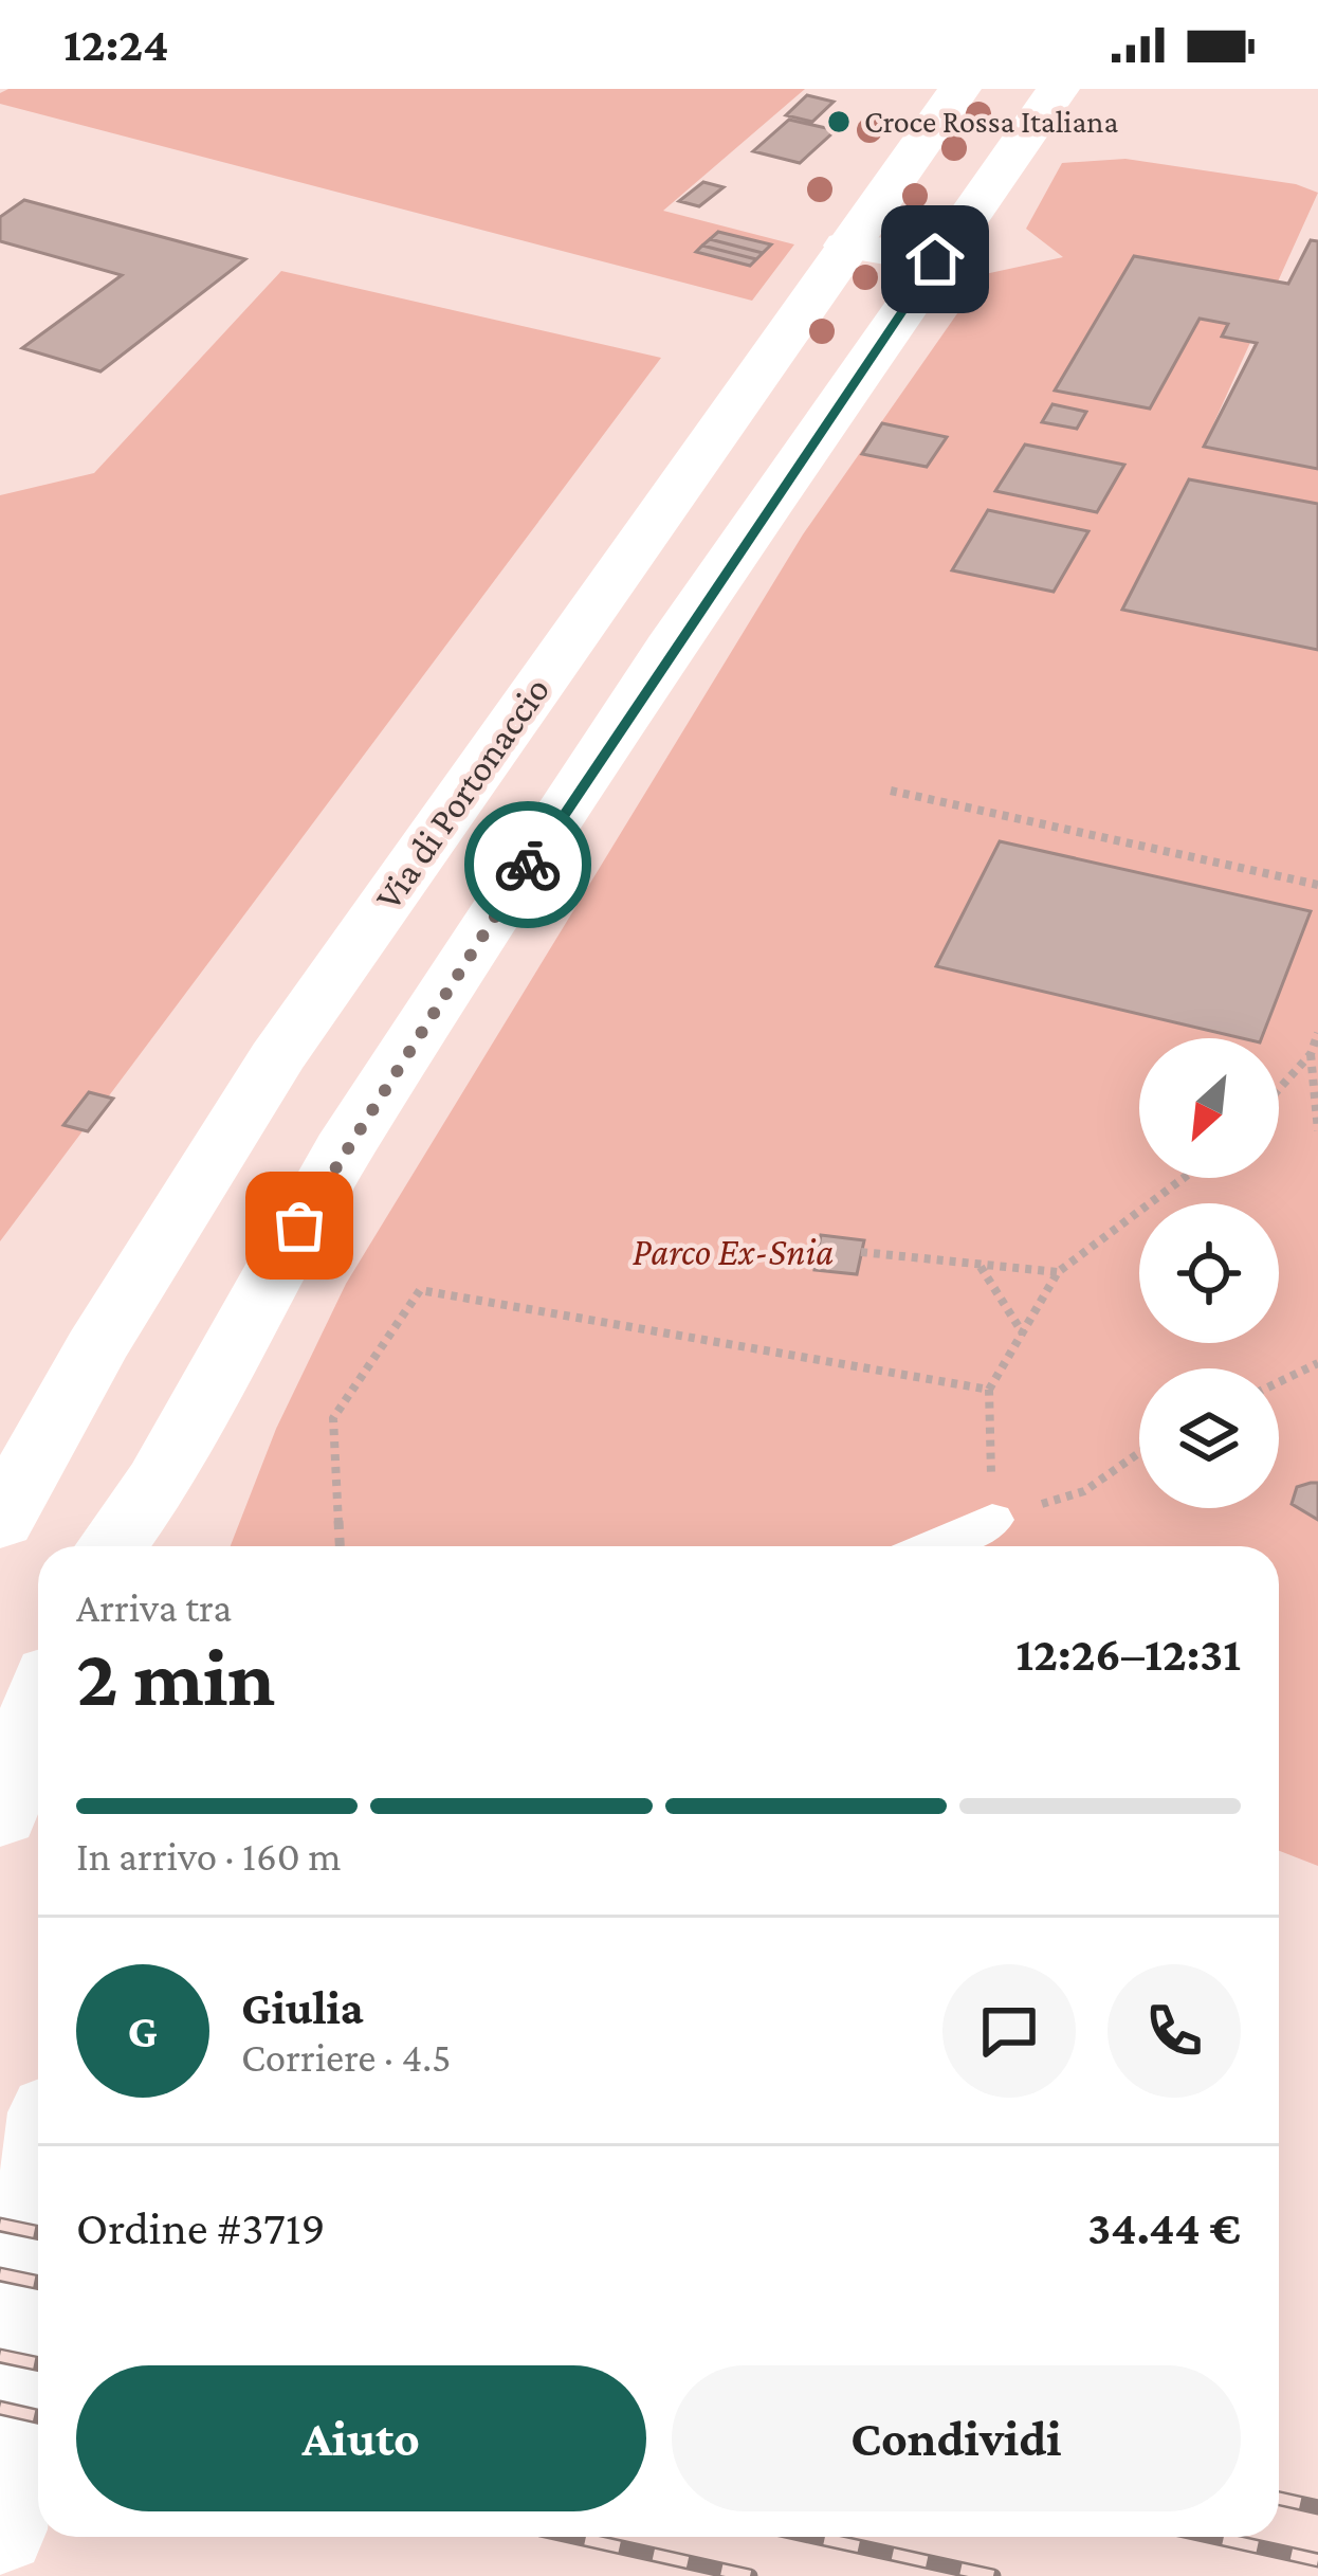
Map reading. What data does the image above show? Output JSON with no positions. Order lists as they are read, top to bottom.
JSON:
{
  "streets": {
    "main road": ["Via di Portonaccio"]
  },
  "parks": ["Parco Ex-Snia"],
  "places": ["Croce Rossa Italiana"],
  "north": "bottom left",
  "page": {
    "status": "12:24",
    "heading": ["2 min", "Arriva tra", "12:26–12:31"],
    "panel": [
      "Giulia",
      "Corriere · 4.5",
      "Ordine #3719",
      "34.44 €"
    ],
    "bar": "In arrivo · 160 m",
    "round": "G",
    "buttons": ["Aiuto", "Condividi"]
  }
}
